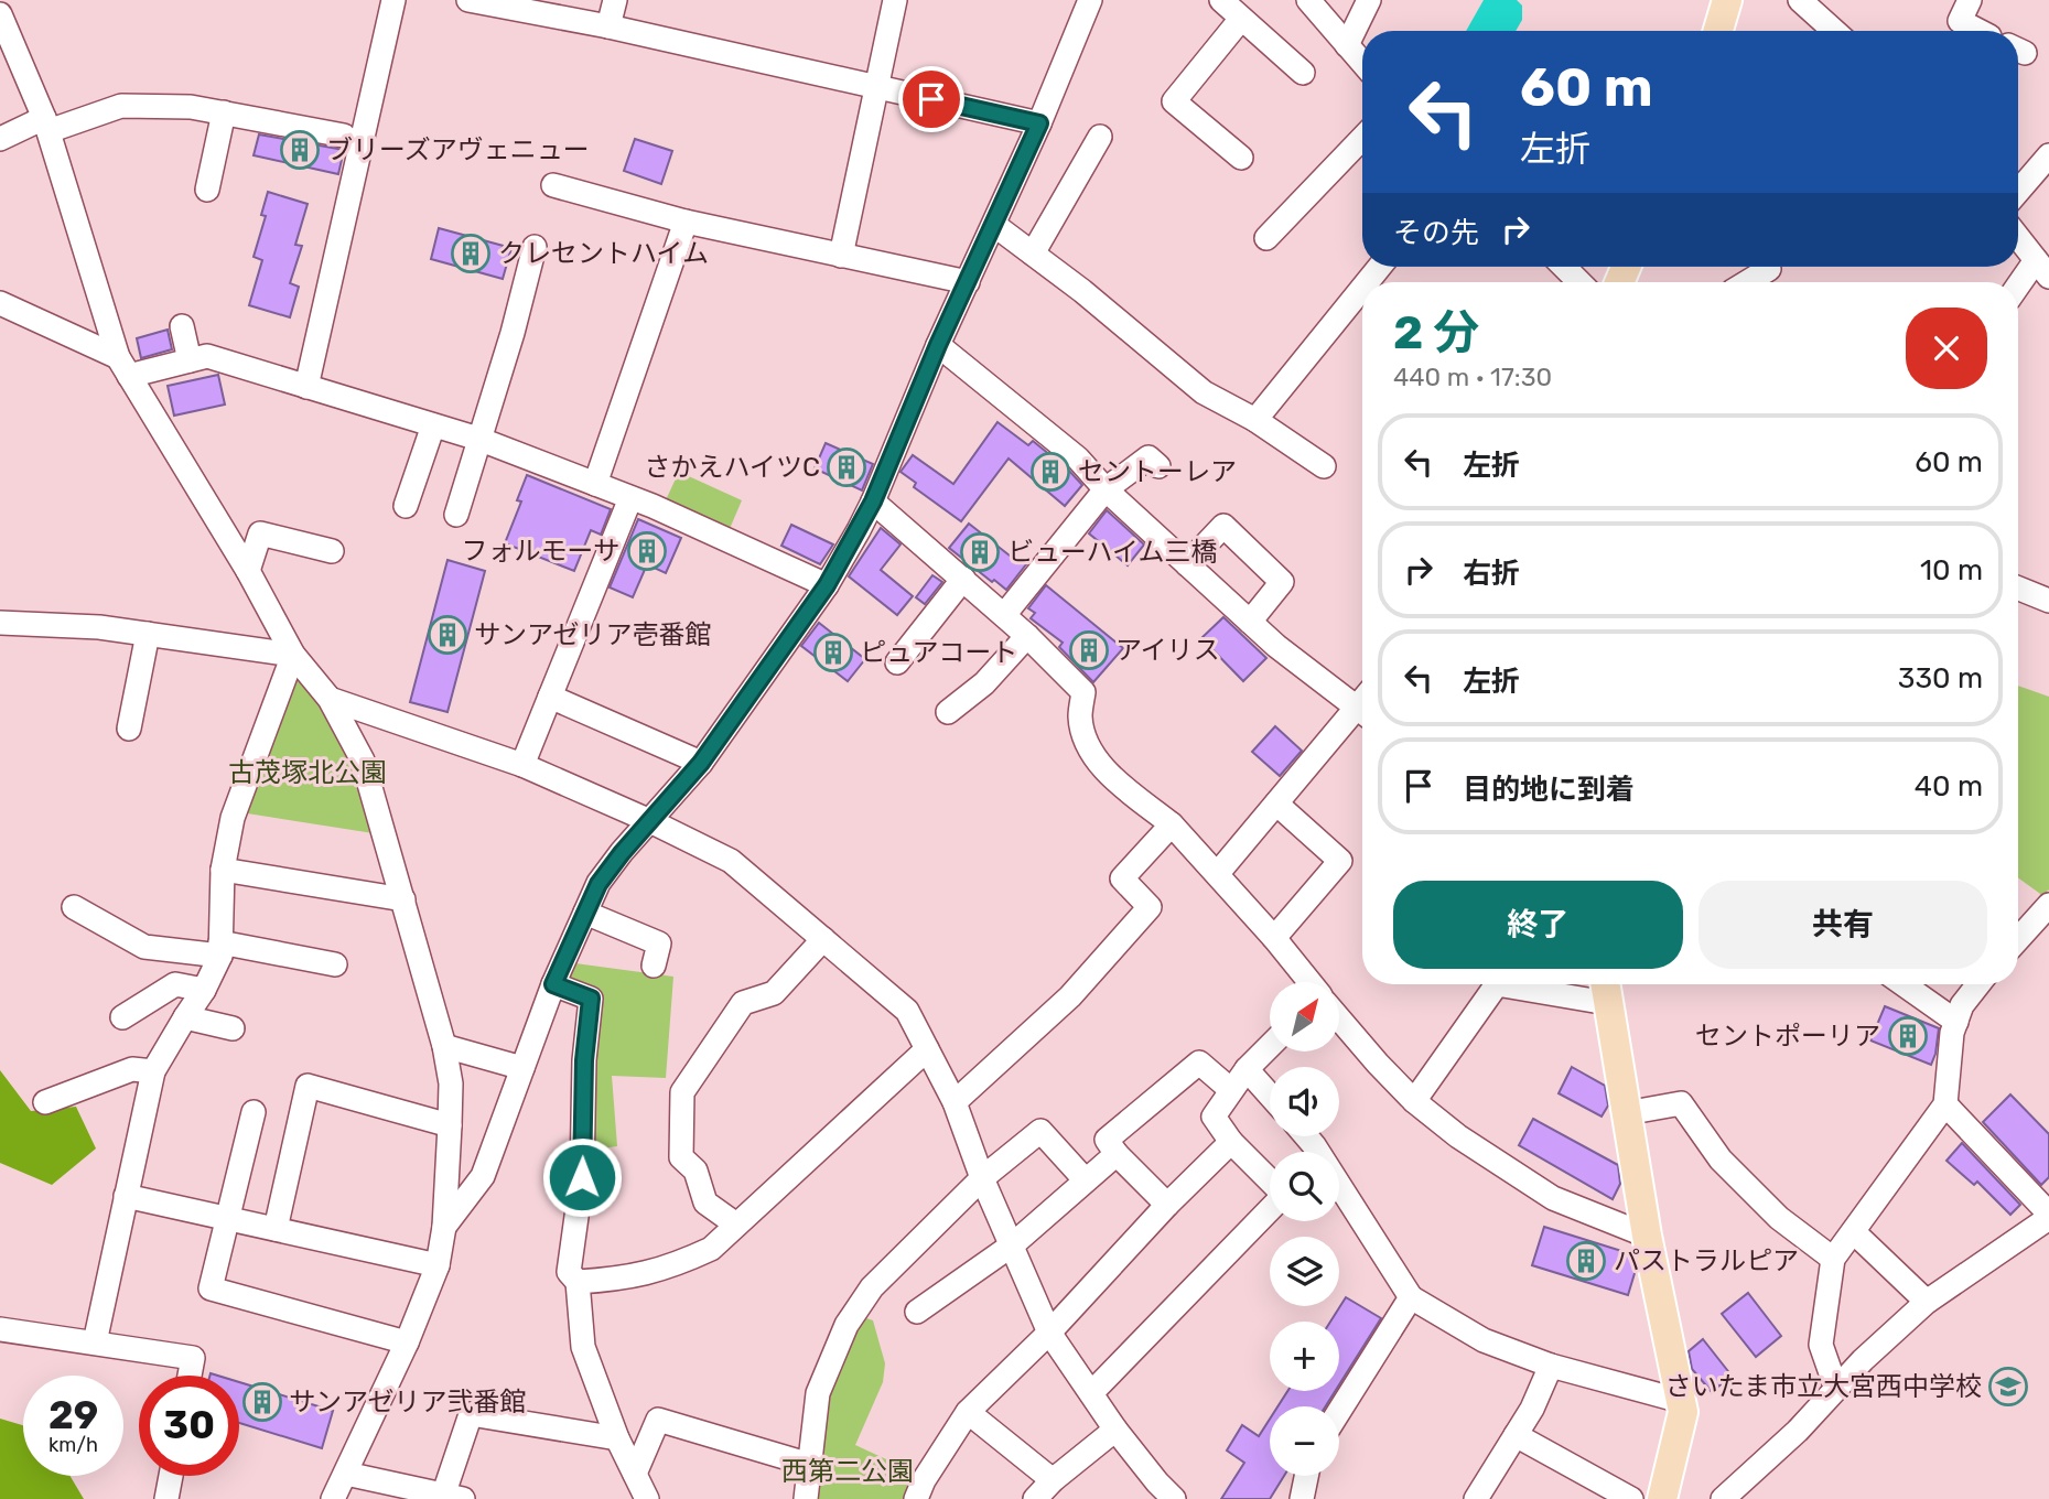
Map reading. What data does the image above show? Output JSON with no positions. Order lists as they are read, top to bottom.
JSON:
{
  "parks": ["古茂塚北公園", "西第二公園"],
  "places": {
    "building": [
      "ブリーズアヴェニュー",
      "クレセントハイム",
      "さかえハイツC",
      "セントーレア",
      "フォルモーサ",
      "ビューハイム三橋",
      "サンアゼリア壱番館",
      "アイリス",
      "ピュアコート",
      "セントポーリア",
      "パストラルピア",
      "サンアゼリア弐番館"
    ],
    "school or university": ["さいたま市立大宮西中学校"]
  },
  "north": "top right",
  "page": {
    "turn": ["60 m", "左折"],
    "then": "その先",
    "heading": ["2 分", "440 m · 17:30"],
    "list": [
      {
        "name": "左折",
        "value": "60 m"
      },
      {
        "name": "右折",
        "value": "10 m"
      },
      {
        "name": "左折",
        "value": "330 m"
      },
      {
        "name": "目的地に到着",
        "value": "40 m"
      }
    ],
    "buttons": ["終了", "共有"],
    "map_buttons": ["+", "−"],
    "speed": "29 km/h",
    "limit": "30"
  }
}
